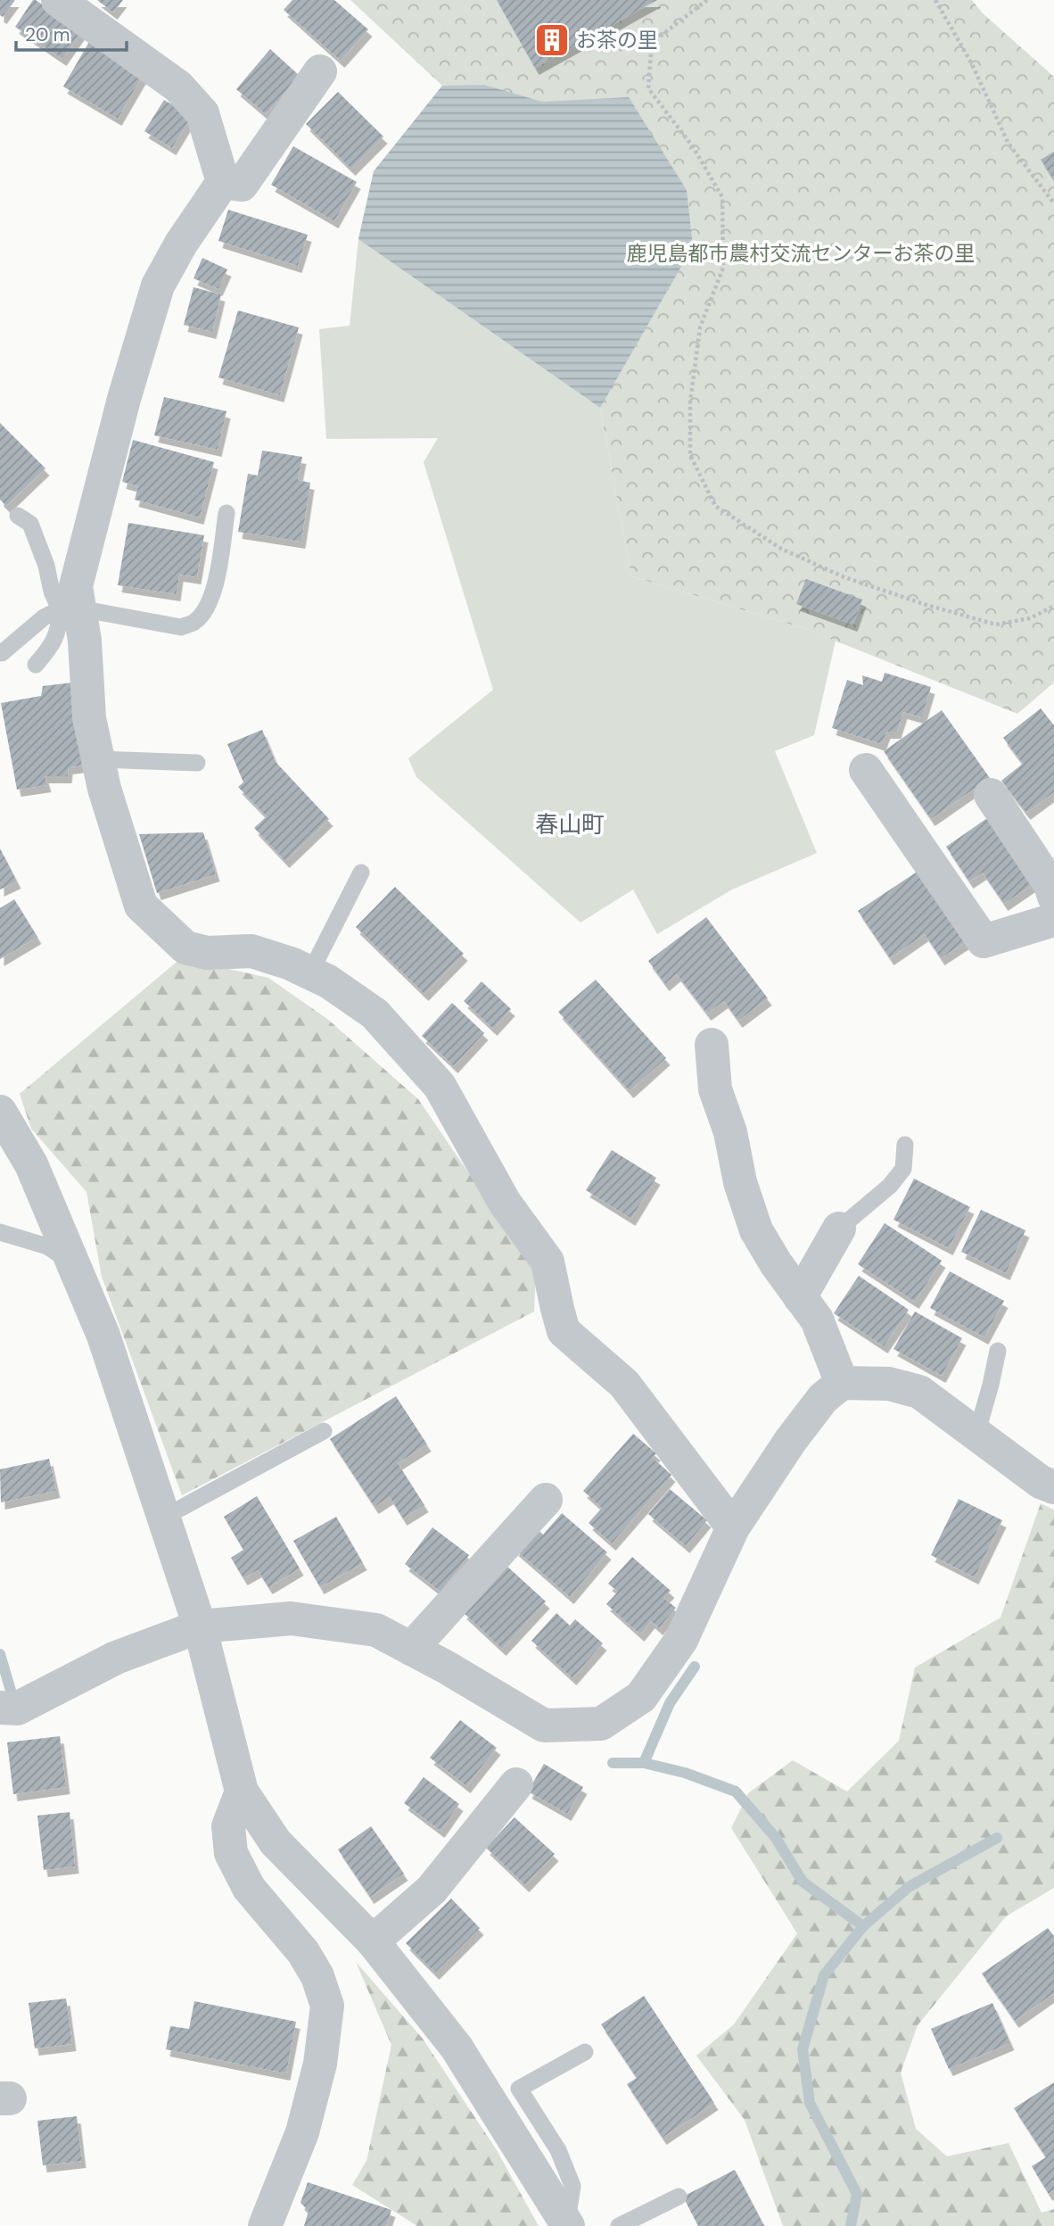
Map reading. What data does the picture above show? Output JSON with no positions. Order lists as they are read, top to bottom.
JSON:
{
  "districts": ["春山町"],
  "parks": ["鹿児島都市農村交流センターお茶の里"],
  "places": {
    "building": ["お茶の里"]
  },
  "scale_bar": "20 m"
}
